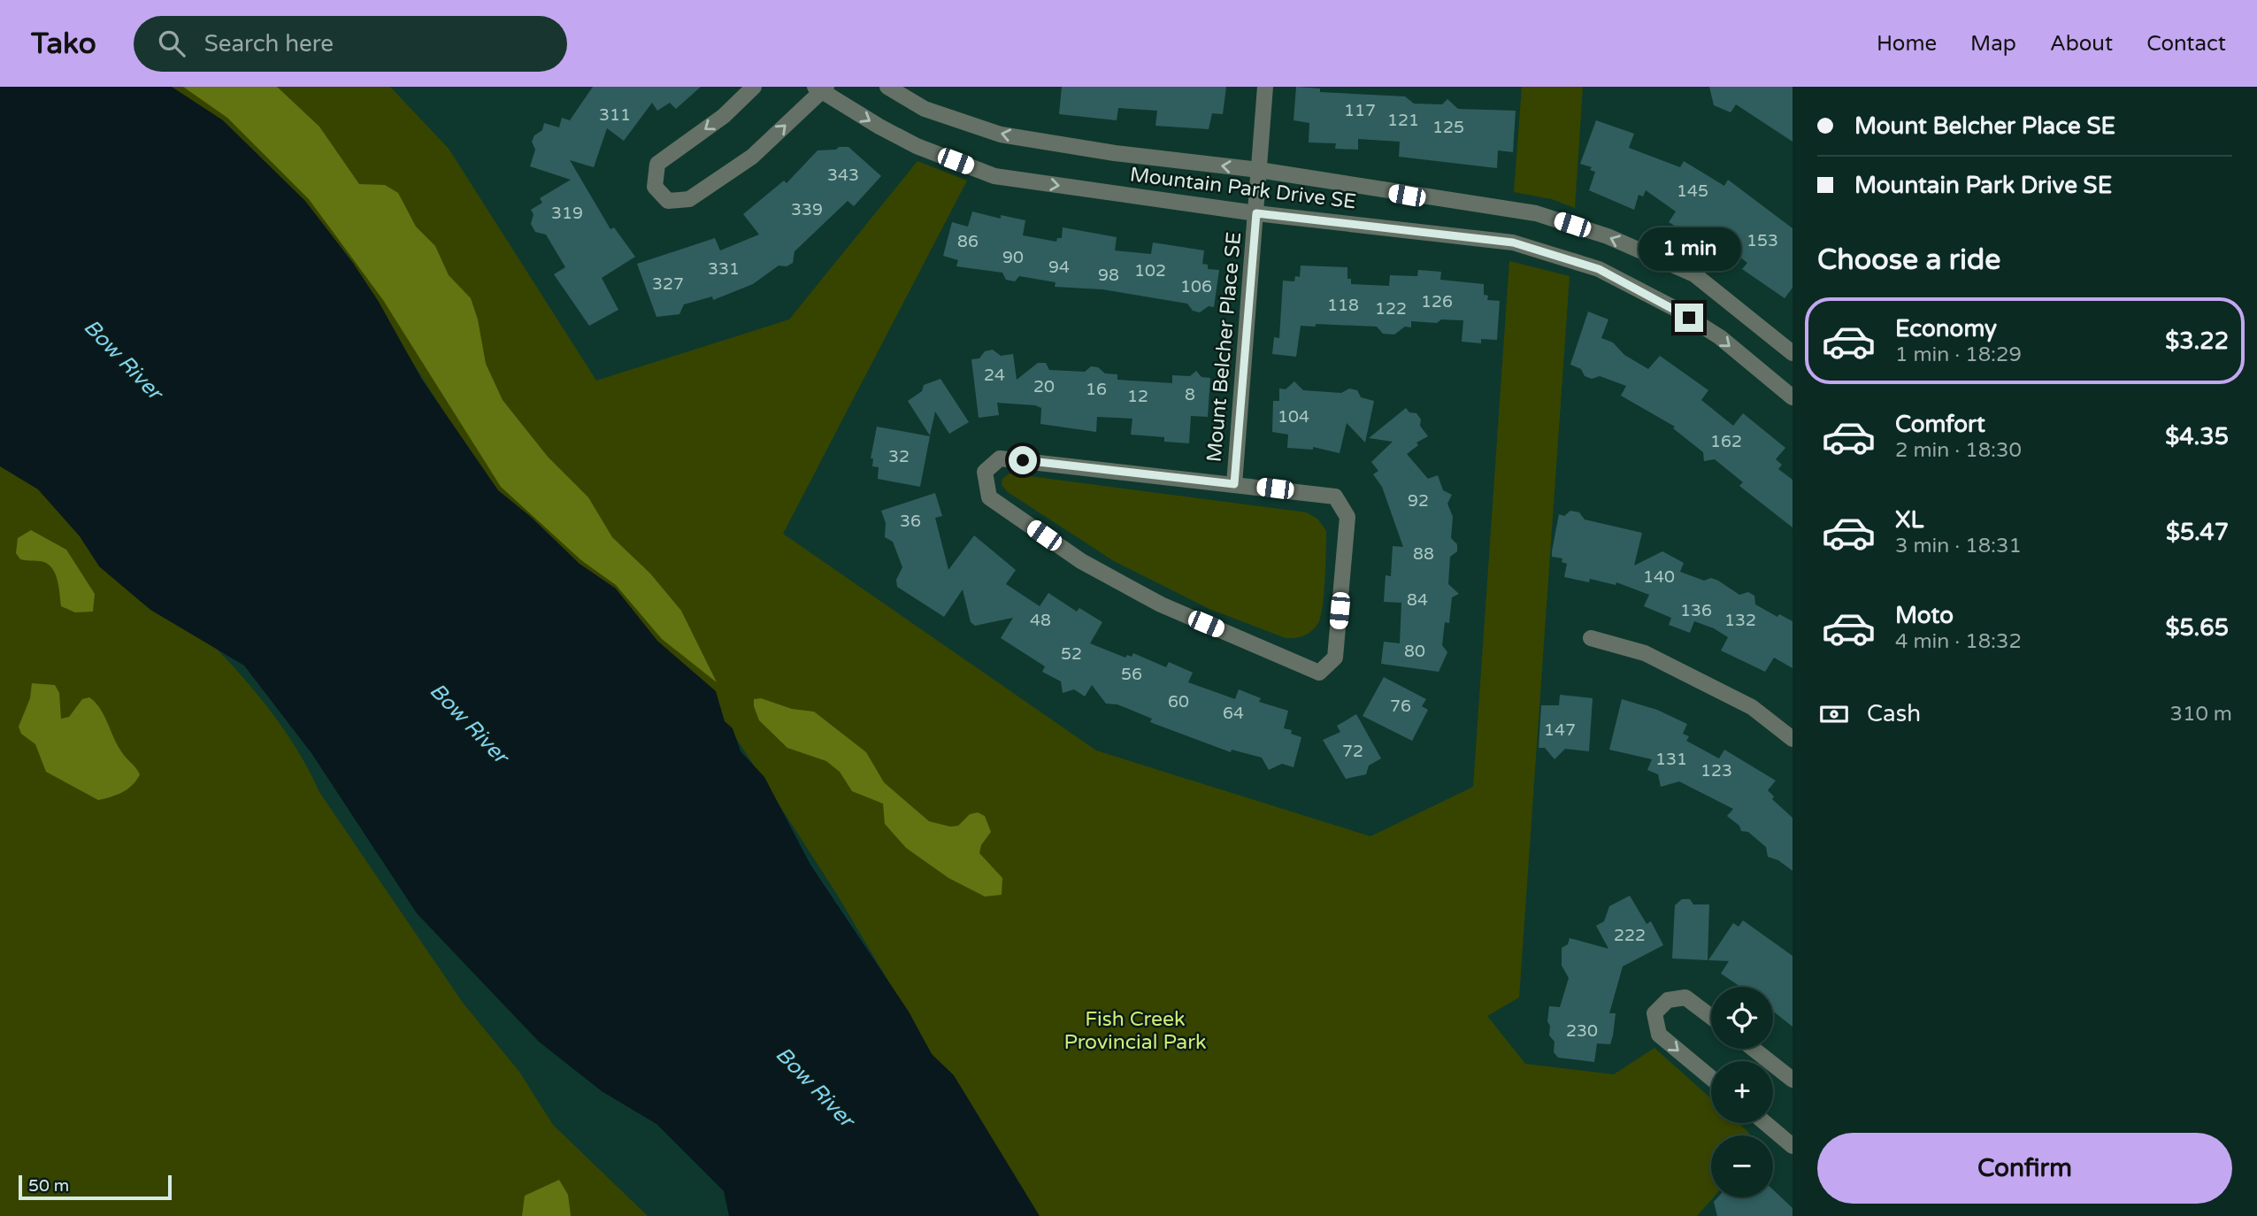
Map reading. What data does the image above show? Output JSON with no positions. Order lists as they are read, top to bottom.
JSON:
{
  "streets": {
    "street": ["Mountain Park Drive SE", "Mount Belcher Place SE"]
  },
  "crossings": [
    ["Mountain Park Drive SE", "Mount Belcher Place SE"]
  ],
  "water": ["Bow River"],
  "parks": ["Fish Creek Provincial Park"],
  "house_numbers": [
    "117",
    "311",
    "121",
    "125",
    "343",
    "145",
    "339",
    "319",
    "153",
    "86",
    "90",
    "94",
    "331",
    "102",
    "98",
    "327",
    "106",
    "126",
    "118",
    "122",
    "24",
    "20",
    "16",
    "8",
    "12",
    "104",
    "162",
    "32",
    "92",
    "36",
    "88",
    "140",
    "84",
    "136",
    "48",
    "132",
    "80",
    "52",
    "56",
    "60",
    "76",
    "64",
    "147",
    "72",
    "131",
    "123",
    "222",
    "230"
  ],
  "scale_bar": "50 m",
  "page": {
    "header": "Tako",
    "search": "Search here",
    "nav": [
      "Home",
      "Map",
      "About",
      "Contact"
    ],
    "banner": ["Mount Belcher Place SE", "Mountain Park Drive SE"],
    "heading": "Choose a ride",
    "bubble": "1 min",
    "list": [
      {
        "name": "Economy",
        "note": "1 min · 18:29",
        "value": "$3.22"
      },
      {
        "name": "Comfort",
        "note": "2 min · 18:30",
        "value": "$4.35"
      },
      {
        "name": "XL",
        "note": "3 min · 18:31",
        "value": "$5.47"
      },
      {
        "name": "Moto",
        "note": "4 min · 18:32",
        "value": "$5.65"
      }
    ],
    "pay": ["Cash", "310 m"],
    "map_buttons": ["+", "−"],
    "buttons": "Confirm",
    "scale": "50 m"
  }
}
